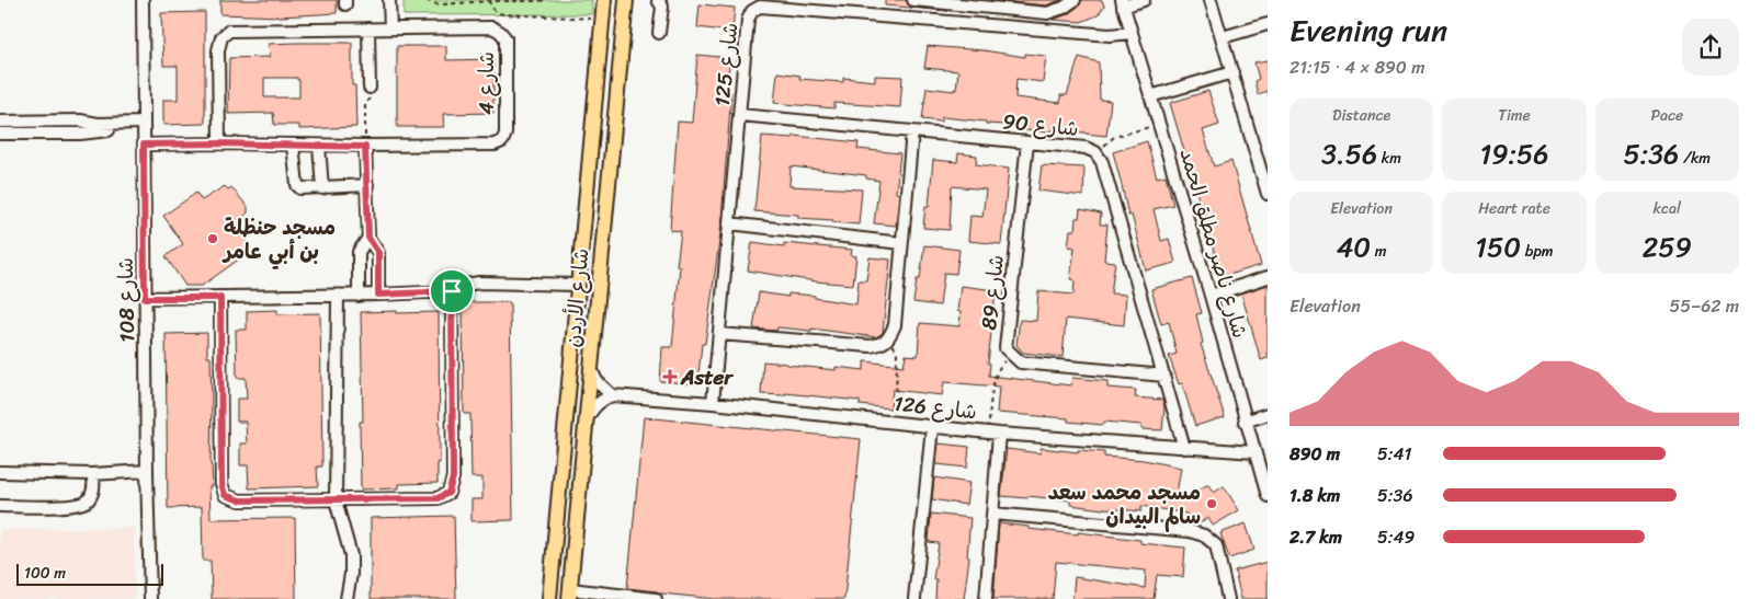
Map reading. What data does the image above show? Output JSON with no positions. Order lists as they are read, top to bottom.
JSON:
{
  "streets": {
    "main road": ["شارع الأردن"],
    "street": [
      "شارع 125",
      "شارع 4",
      "شارع 90",
      "شارع ناصر مطلق الحمد",
      "شارع 89",
      "شارع 108",
      "شارع 126"
    ]
  },
  "crossings": [
    ["شارع 125", "شارع 90"],
    ["شارع 125", "شارع ناصر مطلق الحمد"],
    ["شارع 125", "شارع 126"],
    ["شارع 4", "شارع 108"],
    ["شارع 90", "شارع 89"],
    ["شارع 90", "شارع 126"],
    ["شارع ناصر مطلق الحمد", "شارع 126"]
  ],
  "places": {
    "other": ["مسجد حنظلة بن أبي عامر", "مسجد محمد سعد سالم البيدان"],
    "health": ["Aster"]
  },
  "scale_bar": "100 m",
  "page": {
    "heading": ["Evening run", "21:15 · 4 × 890 m"],
    "stats": [
      ["Distance", "3.56 km"],
      ["Time", "19:56"],
      ["Pace", "5:36 /km"],
      ["Elevation", "40 m"],
      ["Heart rate", "150 bpm"],
      ["kcal", "259"]
    ],
    "chart": ["Elevation", "55–62 m"],
    "list": [
      {
        "name": "890 m",
        "note": "5:41"
      },
      {
        "name": "1.8 km",
        "note": "5:36"
      },
      {
        "name": "2.7 km",
        "note": "5:49"
      }
    ],
    "scale": "100 m"
  }
}
